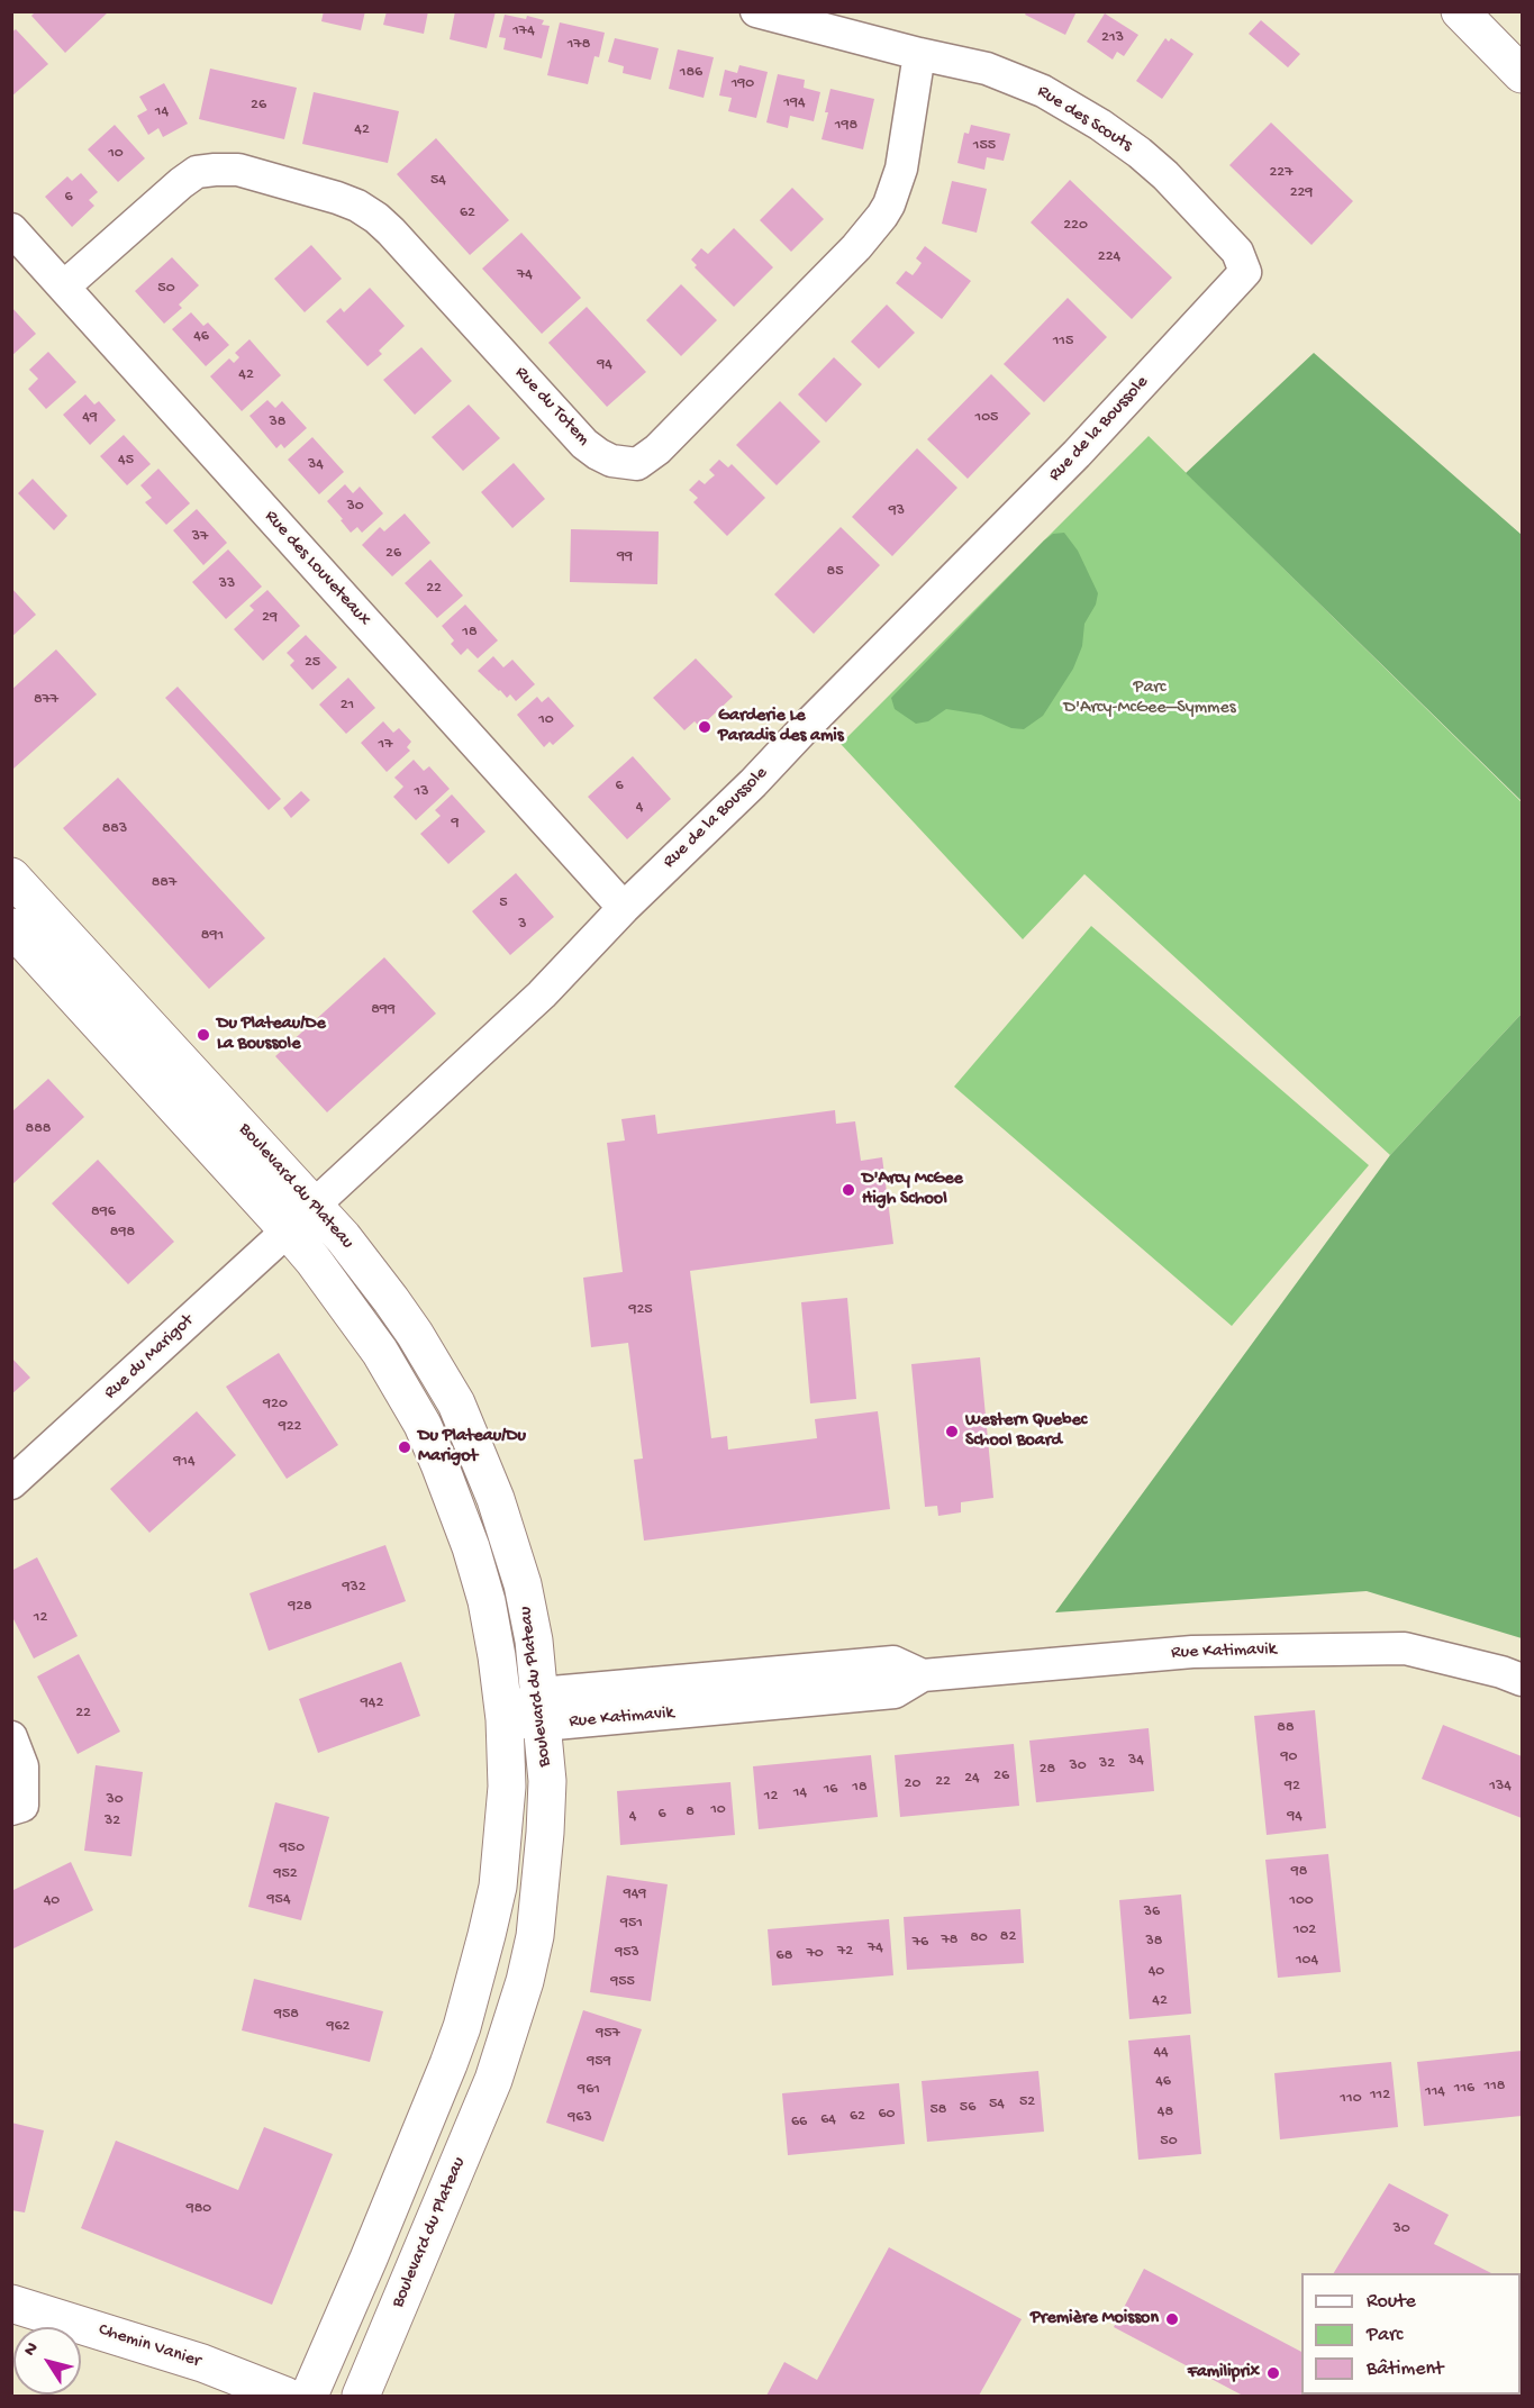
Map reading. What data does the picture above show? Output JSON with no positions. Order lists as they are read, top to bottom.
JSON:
{
  "streets": {
    "main road": ["Boulevard du Plateau", "Chemin Vanier"],
    "street": [
      "Rue des Scouts",
      "Rue du Totem",
      "Rue de la Boussole",
      "Rue des Louveteaux",
      "Rue du Marigot",
      "Rue Katimavik"
    ]
  },
  "crossings": [
    ["Rue des Scouts", "Rue du Totem"],
    ["Rue des Scouts", "Rue de la Boussole"],
    ["Rue du Totem", "Rue des Louveteaux"],
    ["Rue de la Boussole", "Rue des Louveteaux"],
    ["Rue de la Boussole", "Boulevard du Plateau"],
    ["Boulevard du Plateau", "Rue du Marigot"],
    ["Boulevard du Plateau", "Rue Katimavik"]
  ],
  "parks": ["Parc D'Arcy-McGee–Symmes"],
  "places": [
    "Garderie Le Paradis des amis",
    "Du Plateau/De La Boussole",
    "D'Arcy McGee High School",
    "Western Quebec School Board",
    "Du Plateau/Du Marigot",
    "Première Moisson",
    "Familiprix"
  ],
  "house_numbers": [
    "174",
    "213",
    "178",
    "186",
    "190",
    "194",
    "26",
    "14",
    "198",
    "42",
    "155",
    "10",
    "227",
    "54",
    "229",
    "6",
    "62",
    "220",
    "224",
    "74",
    "50",
    "46",
    "115",
    "94",
    "42",
    "49",
    "105",
    "38",
    "45",
    "34",
    "30",
    "93",
    "37",
    "26",
    "99",
    "85",
    "33",
    "22",
    "29",
    "18",
    "25",
    "877",
    "21",
    "10",
    "17",
    "6",
    "13",
    "4",
    "9",
    "883",
    "887",
    "5",
    "3",
    "891",
    "899",
    "888",
    "896",
    "898",
    "925",
    "920",
    "922",
    "914",
    "932",
    "928",
    "12",
    "942",
    "22",
    "88",
    "90",
    "34",
    "32",
    "30",
    "28",
    "26",
    "24",
    "22",
    "20",
    "92",
    "134",
    "18",
    "16",
    "14",
    "12",
    "30",
    "10",
    "8",
    "6",
    "4",
    "94",
    "32",
    "950",
    "98",
    "952",
    "949",
    "954",
    "40",
    "100",
    "36",
    "951",
    "102",
    "82",
    "80",
    "78",
    "38",
    "76",
    "74",
    "72",
    "953",
    "70",
    "68",
    "104",
    "40",
    "955",
    "42",
    "958",
    "962",
    "957",
    "44",
    "959",
    "46",
    "118",
    "116",
    "961",
    "114",
    "112",
    "110",
    "52",
    "54",
    "56",
    "58",
    "48",
    "60",
    "62",
    "963",
    "64",
    "66",
    "50",
    "980",
    "30"
  ],
  "legend": ["Route", "Parc", "Bâtiment"],
  "north": "top left"
}
